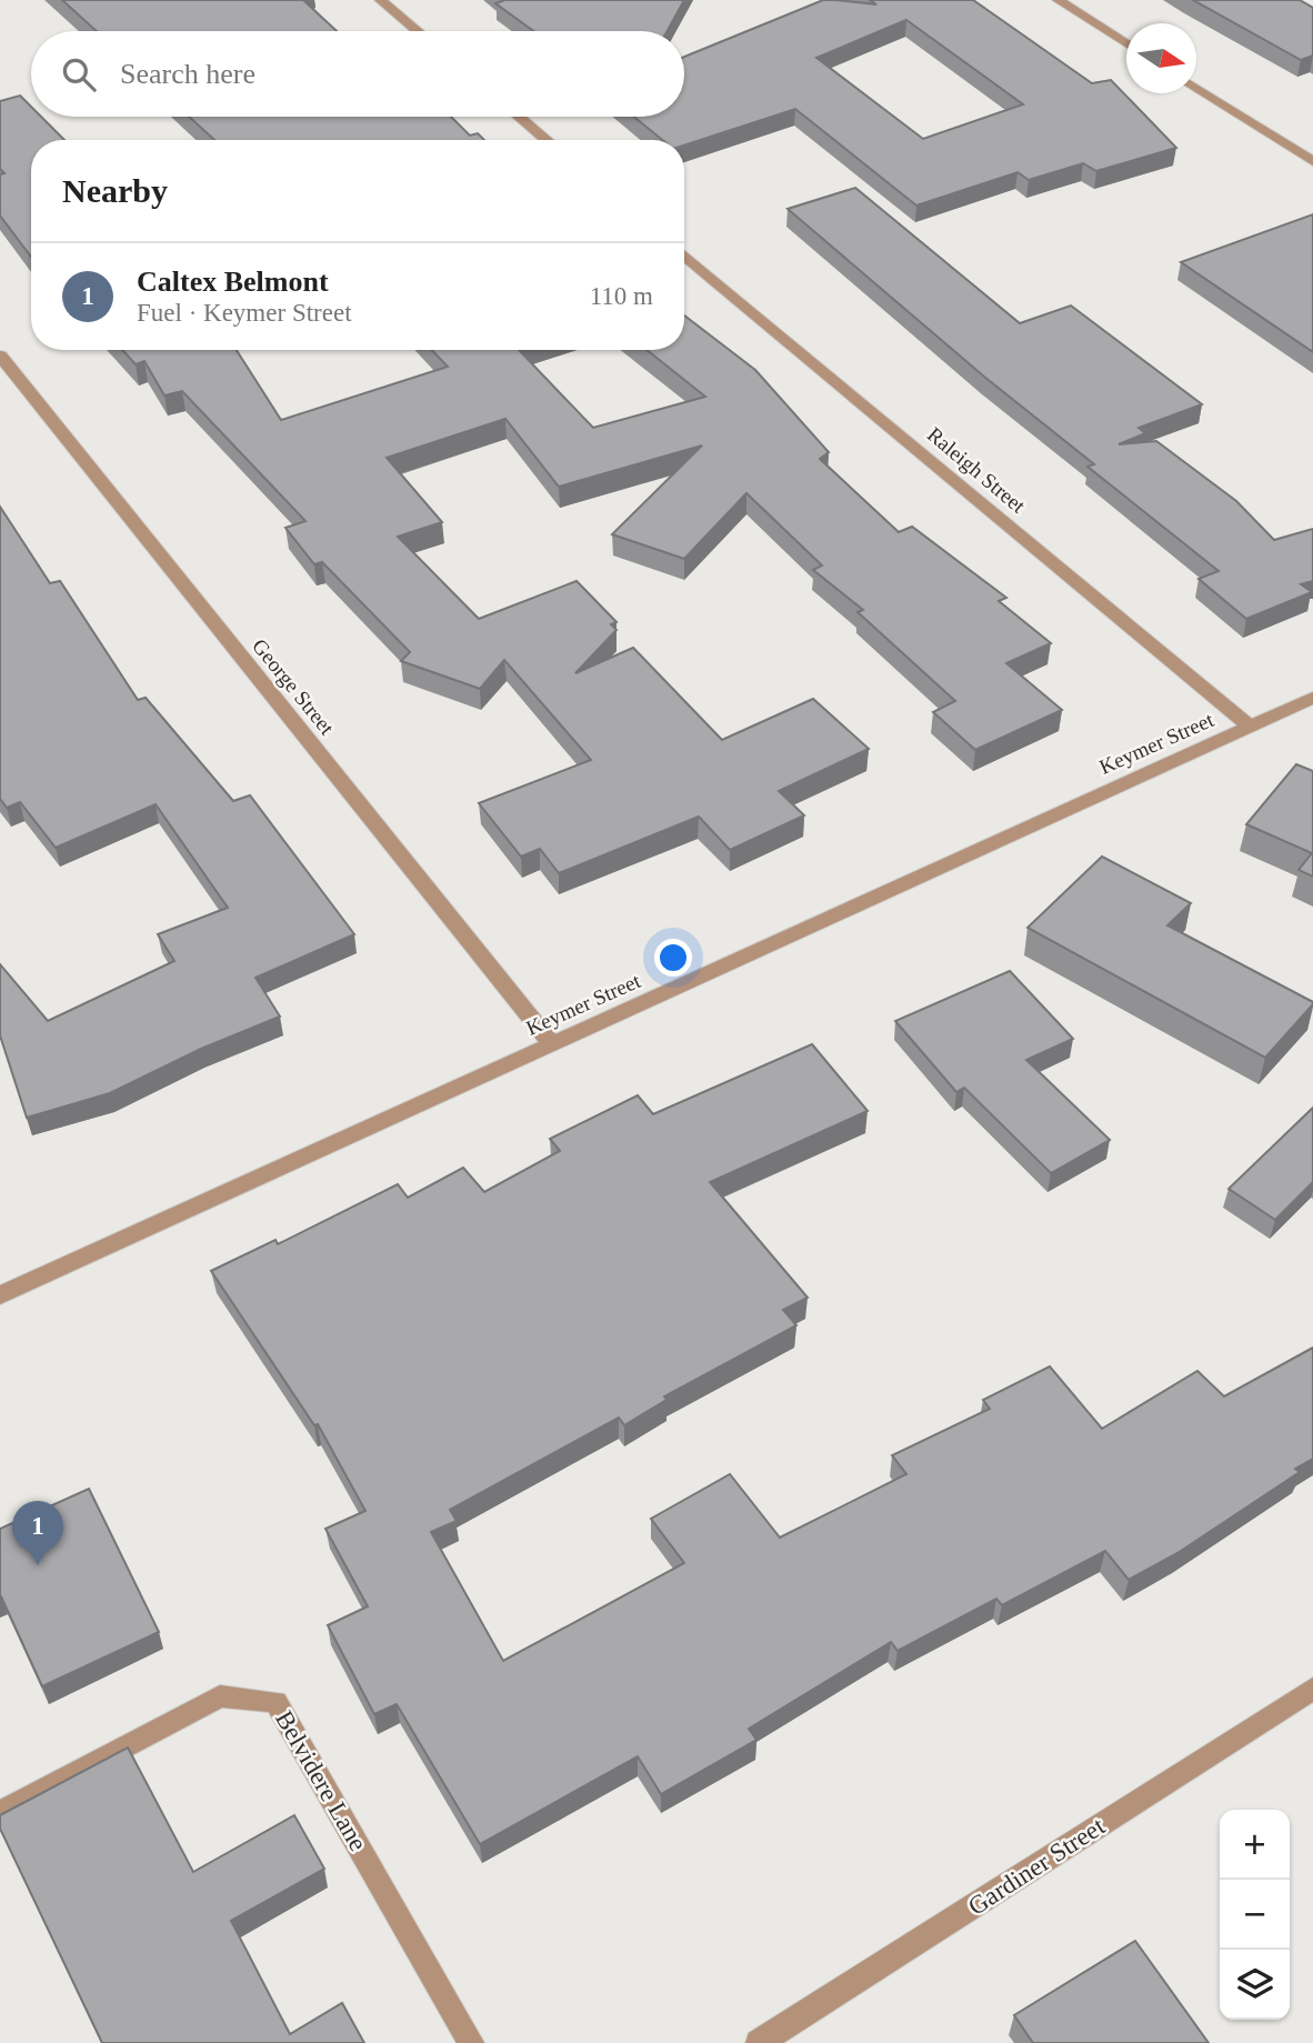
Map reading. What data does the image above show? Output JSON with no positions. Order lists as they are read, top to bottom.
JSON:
{
  "streets": {
    "street": [
      "Raleigh Street",
      "George Street",
      "Keymer Street",
      "Belvidere Lane",
      "Gardiner Street"
    ]
  },
  "crossings": [
    ["Raleigh Street", "Keymer Street"],
    ["George Street", "Keymer Street"]
  ],
  "north": "right",
  "page": {
    "search": "Search here",
    "heading": "Nearby",
    "list": [
      {
        "mark": "1",
        "name": "Caltex Belmont",
        "note": "Fuel · Keymer Street",
        "value": "110 m"
      }
    ],
    "pins": "1",
    "map_buttons": ["+", "−"]
  }
}
